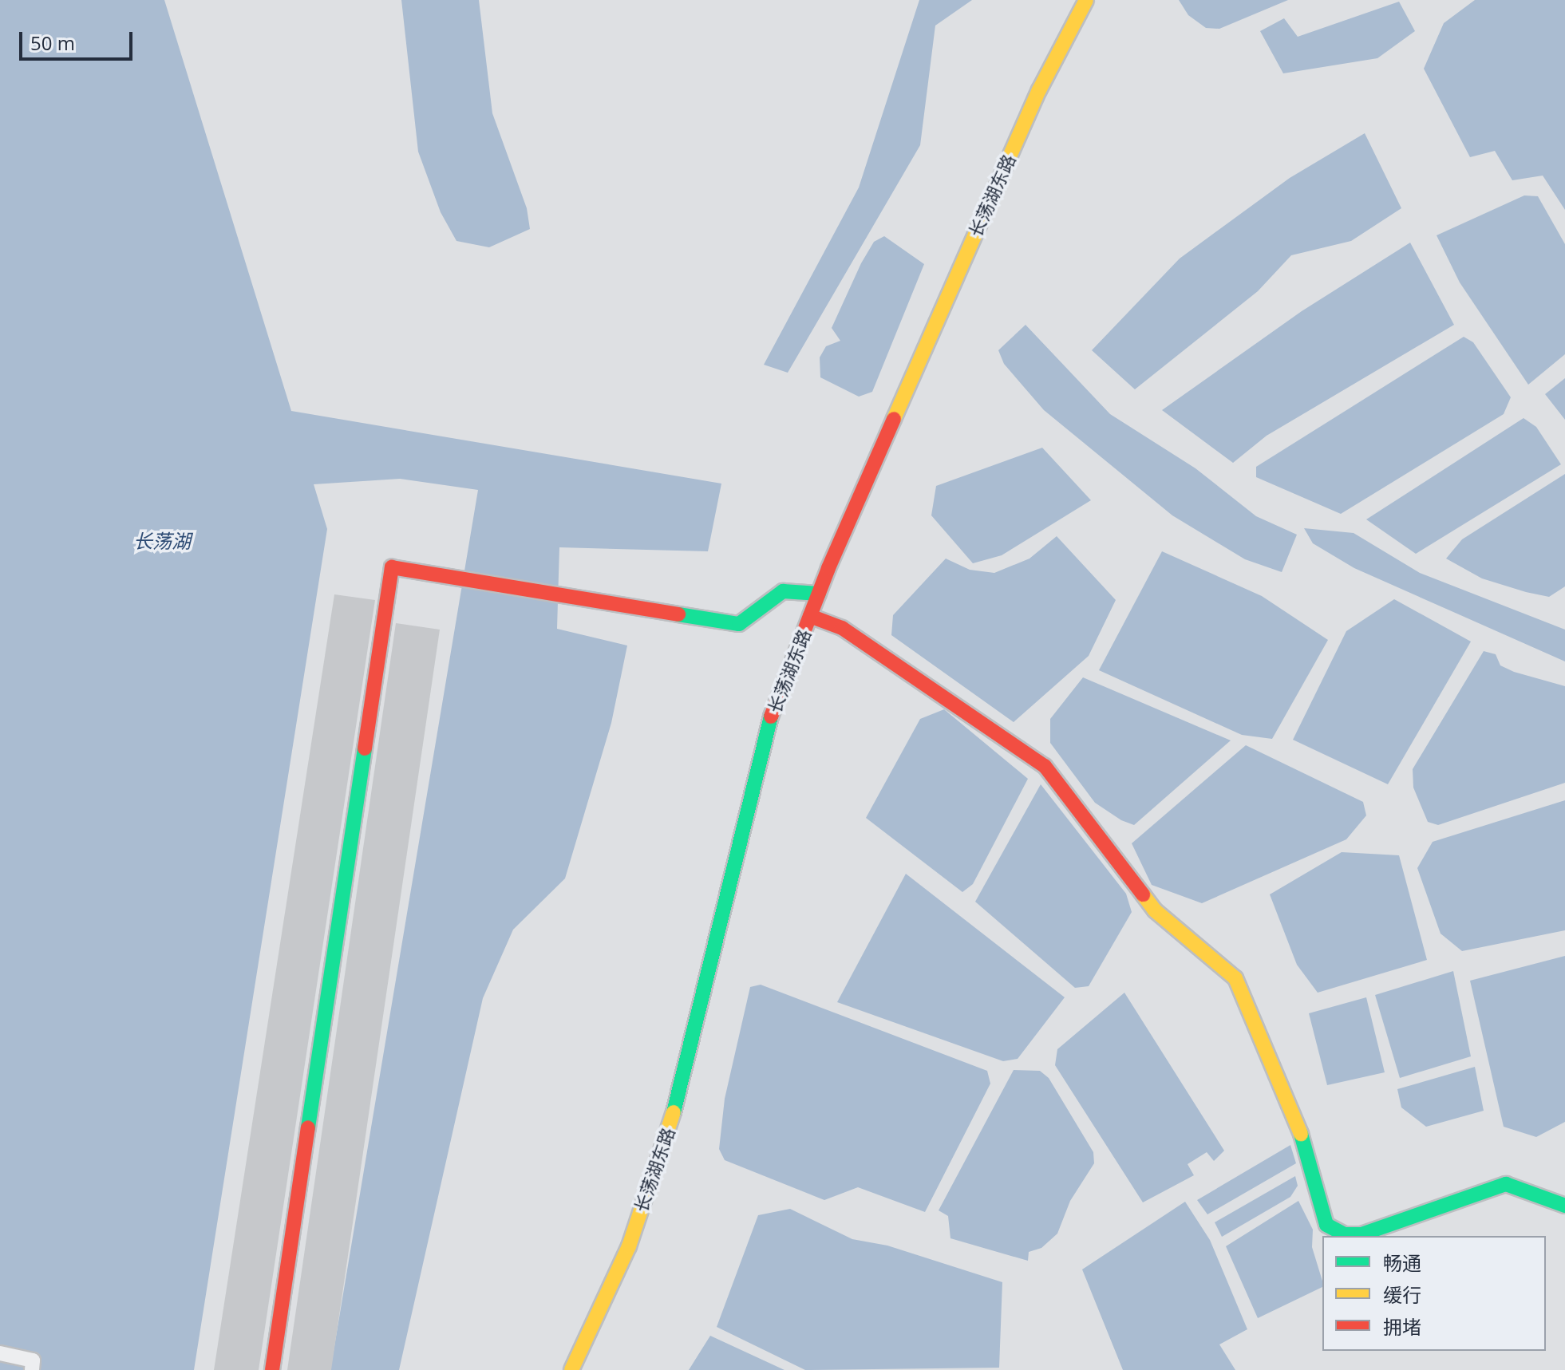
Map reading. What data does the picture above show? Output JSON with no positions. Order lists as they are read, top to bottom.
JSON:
{
  "streets": {
    "street": ["长荡湖东路"]
  },
  "water": ["长荡湖"],
  "legend": ["畅通", "缓行", "拥堵"],
  "scale_bar": "50 m"
}
